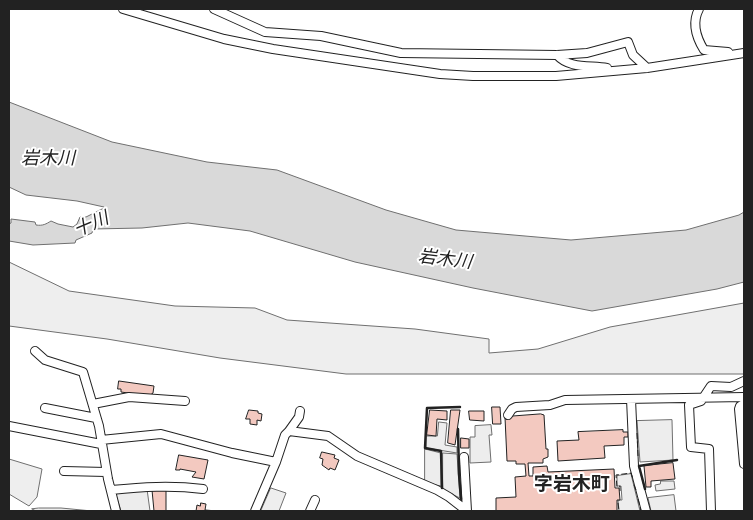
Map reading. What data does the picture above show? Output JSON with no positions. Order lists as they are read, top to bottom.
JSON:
{
  "districts": ["字岩木町"],
  "water": ["岩木川", "十川"]
}
